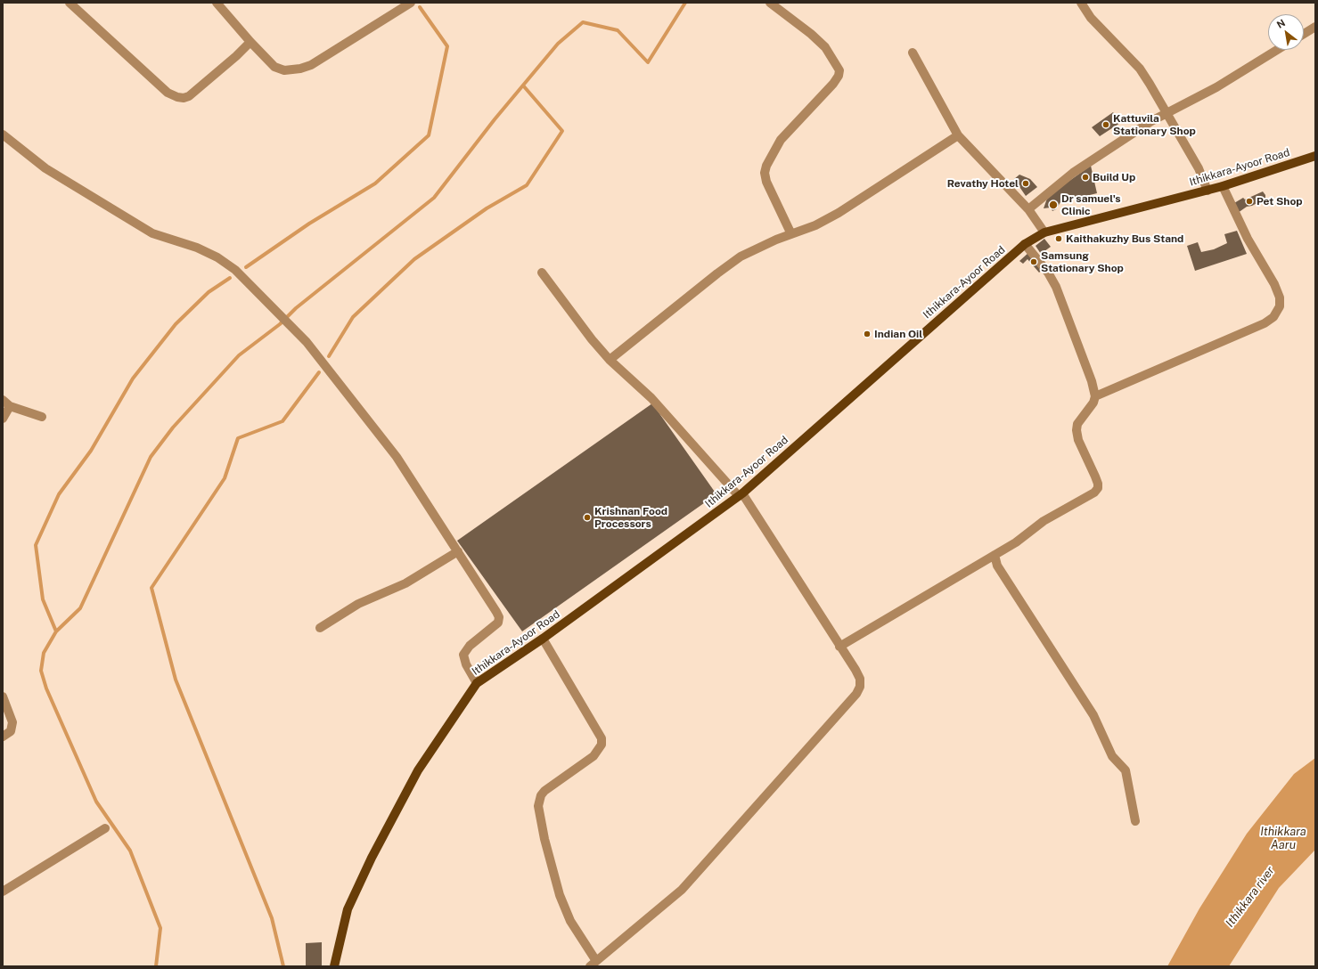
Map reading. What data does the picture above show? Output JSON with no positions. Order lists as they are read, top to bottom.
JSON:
{
  "streets": {
    "main road": ["Ithikkara-Ayoor Road"]
  },
  "water": ["Ithikkara Aaru", "Ithikkara river"],
  "places": [
    "Kattuvila Stationary Shop",
    "Build Up",
    "Revathy Hotel",
    "Pet Shop",
    "Dr samuel's Clinic",
    "Kaithakuzhy Bus Stand",
    "Samsung Stationary Shop",
    "Indian Oil",
    "Krishnan Food Processors"
  ],
  "north": "top left"
}
